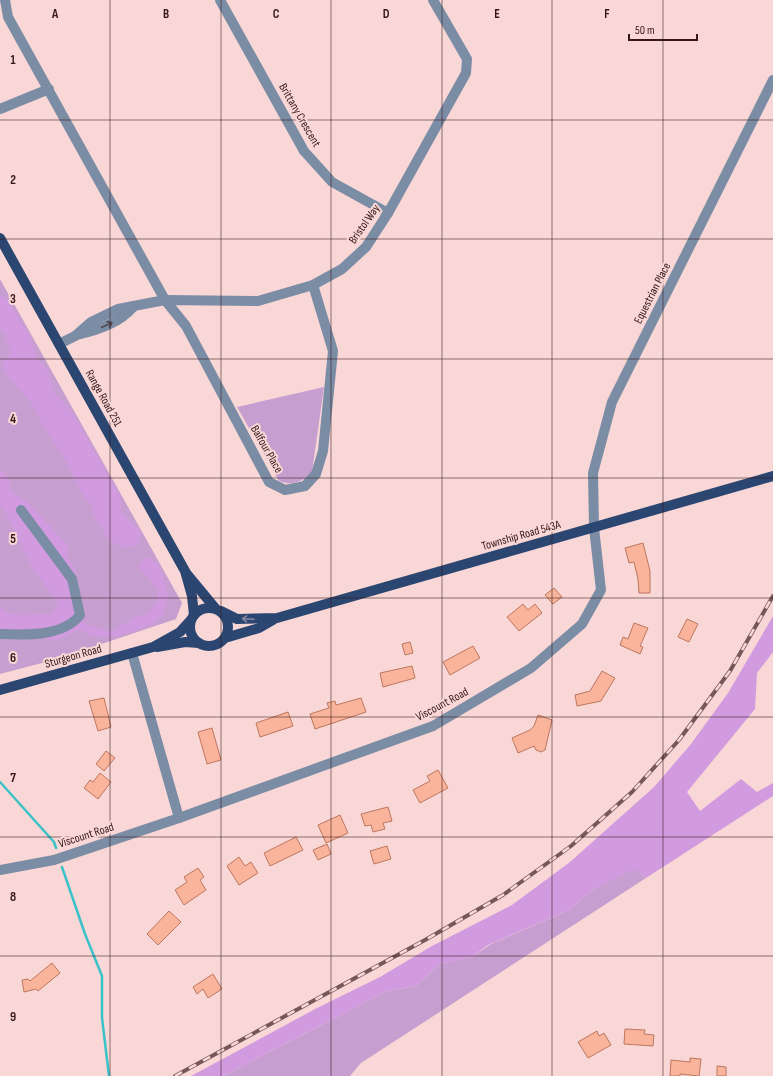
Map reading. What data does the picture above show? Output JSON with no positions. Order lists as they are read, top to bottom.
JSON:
{
  "streets": {
    "main road": ["Range Road 251", "Township Road 543A", "Sturgeon Road"],
    "street": [
      "Brittany Crescent",
      "Bristol Way",
      "Equestrian Place",
      "Balfour Place",
      "Viscount Road"
    ]
  },
  "crossings": [
    ["Brittany Crescent", "Bristol Way"],
    ["Bristol Way", "Range Road 251"],
    ["Bristol Way", "Balfour Place"],
    ["Equestrian Place", "Township Road 543A"],
    ["Equestrian Place", "Viscount Road"],
    ["Range Road 251", "Township Road 543A"],
    ["Range Road 251", "Sturgeon Road"],
    ["Township Road 543A", "Sturgeon Road"],
    ["Township Road 543A", "Viscount Road"]
  ],
  "scale_bar": "50 m",
  "grid": {
    "columns": [
      "A",
      "B",
      "C",
      "D",
      "E",
      "F"
    ],
    "rows": [
      "1",
      "2",
      "3",
      "4",
      "5",
      "6",
      "7",
      "8",
      "9"
    ]
  }
}
